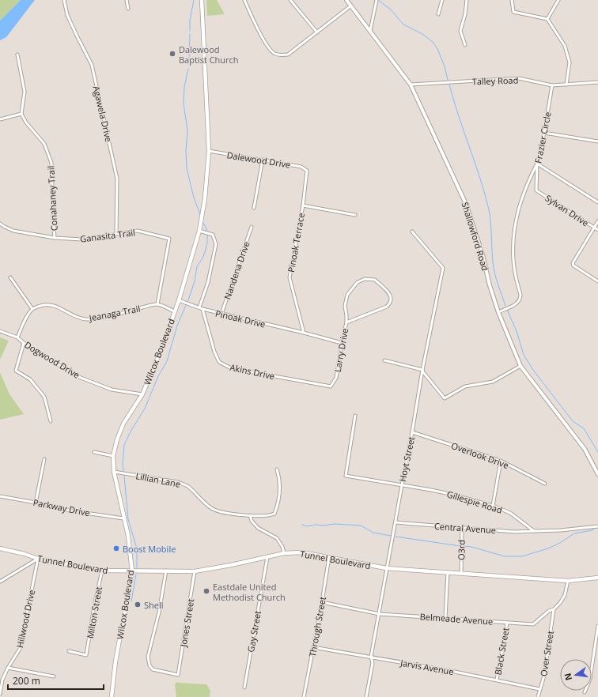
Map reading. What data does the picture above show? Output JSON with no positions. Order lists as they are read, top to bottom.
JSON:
{
  "streets": {
    "main road": ["Wilcox Boulevard", "Tunnel Boulevard"],
    "street": [
      "Talley Road",
      "Agawela Drive",
      "Frazier Circle",
      "Dalewood Drive",
      "Conahaney Trail",
      "Sylvan Drive",
      "Ganasita Trail",
      "Shallowford Road",
      "Pinoak Terrace",
      "Nandena Drive",
      "Jeanaga Trail",
      "Pinoak Drive",
      "Larry Drive",
      "Dogwood Drive",
      "Akins Drive",
      "Overlook Drive",
      "Hoyt Street",
      "Lillian Lane",
      "Gillespie Road",
      "Parkway Drive",
      "Central Avenue",
      "O3rd",
      "Milton Street",
      "Hillwood Drive",
      "Belmeade Avenue",
      "Jones Street",
      "Through Street",
      "Gay Street",
      "Black Street",
      "Over Street",
      "Jarvis Avenue"
    ]
  },
  "crossings": [
    ["Talley Road", "Frazier Circle"],
    ["Talley Road", "Shallowford Road"],
    ["Agawela Drive", "Ganasita Trail"],
    ["Frazier Circle", "Sylvan Drive"],
    ["Dalewood Drive", "Pinoak Terrace"],
    ["Dalewood Drive", "Wilcox Boulevard"],
    ["Conahaney Trail", "Ganasita Trail"],
    ["Ganasita Trail", "Jeanaga Trail"],
    ["Pinoak Terrace", "Pinoak Drive"],
    ["Nandena Drive", "Pinoak Drive"],
    ["Pinoak Drive", "Larry Drive"],
    ["Pinoak Drive", "Wilcox Boulevard"],
    ["Pinoak Drive", "Akins Drive"],
    ["Larry Drive", "Akins Drive"],
    ["Wilcox Boulevard", "Dogwood Drive"],
    ["Wilcox Boulevard", "Lillian Lane"],
    ["Wilcox Boulevard", "Parkway Drive"],
    ["Wilcox Boulevard", "Tunnel Boulevard"],
    ["Overlook Drive", "Hoyt Street"],
    ["Hoyt Street", "Gillespie Road"],
    ["Hoyt Street", "Central Avenue"],
    ["Hoyt Street", "Tunnel Boulevard"],
    ["Hoyt Street", "Belmeade Avenue"],
    ["Hoyt Street", "Jarvis Avenue"],
    ["Gillespie Road", "Central Avenue"],
    ["Central Avenue", "O3rd"],
    ["O3rd", "Tunnel Boulevard"],
    ["Tunnel Boulevard", "Milton Street"],
    ["Tunnel Boulevard", "Hillwood Drive"],
    ["Tunnel Boulevard", "Belmeade Avenue"],
    ["Tunnel Boulevard", "Jones Street"],
    ["Tunnel Boulevard", "Through Street"],
    ["Tunnel Boulevard", "Gay Street"],
    ["Belmeade Avenue", "Through Street"],
    ["Belmeade Avenue", "Black Street"],
    ["Belmeade Avenue", "Over Street"],
    ["Through Street", "Jarvis Avenue"],
    ["Black Street", "Jarvis Avenue"],
    ["Over Street", "Jarvis Avenue"]
  ],
  "places": [
    "Dalewood Baptist Church",
    "Boost Mobile",
    "Eastdale United Methodist Church",
    "Shell"
  ],
  "scale_bar": "200 m",
  "north": "left"
}
